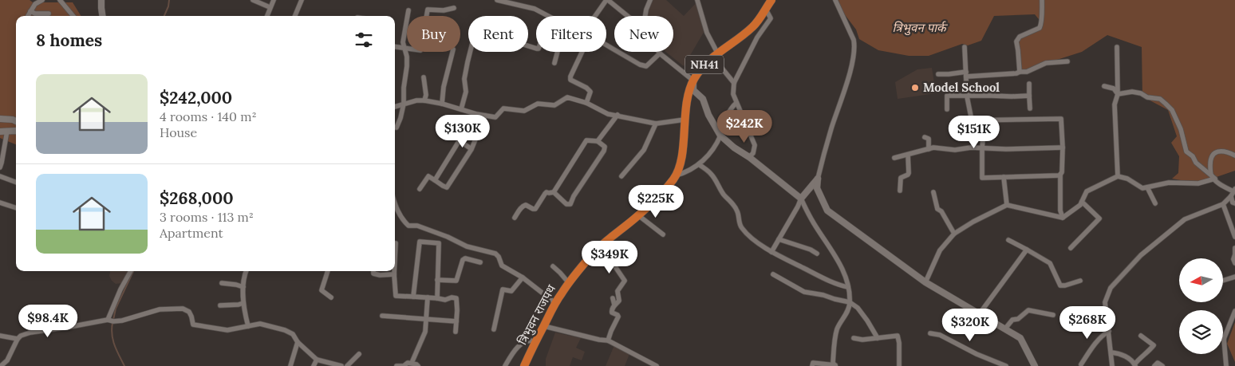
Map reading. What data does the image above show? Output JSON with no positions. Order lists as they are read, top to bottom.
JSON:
{
  "streets": {
    "highway": ["NH41", "त्रिभुवन राजपथ"]
  },
  "crossings": [
    ["NH41", "त्रिभुवन राजपथ"]
  ],
  "parks": ["त्रिभुवन पार्क"],
  "places": ["Model School"],
  "north": "left",
  "page": {
    "chip": [
      "Buy",
      "Rent",
      "Filters",
      "New"
    ],
    "heading": "8 homes",
    "list": [
      {
        "name": "$242,000",
        "note": "4 rooms · 140 m² · House"
      },
      {
        "name": "$268,000",
        "note": "3 rooms · 113 m² · Apartment"
      }
    ],
    "price": [
      "$242K",
      "$130K",
      "$151K",
      "$225K",
      "$349K",
      "$98.4K",
      "$268K",
      "$320K"
    ]
  }
}
